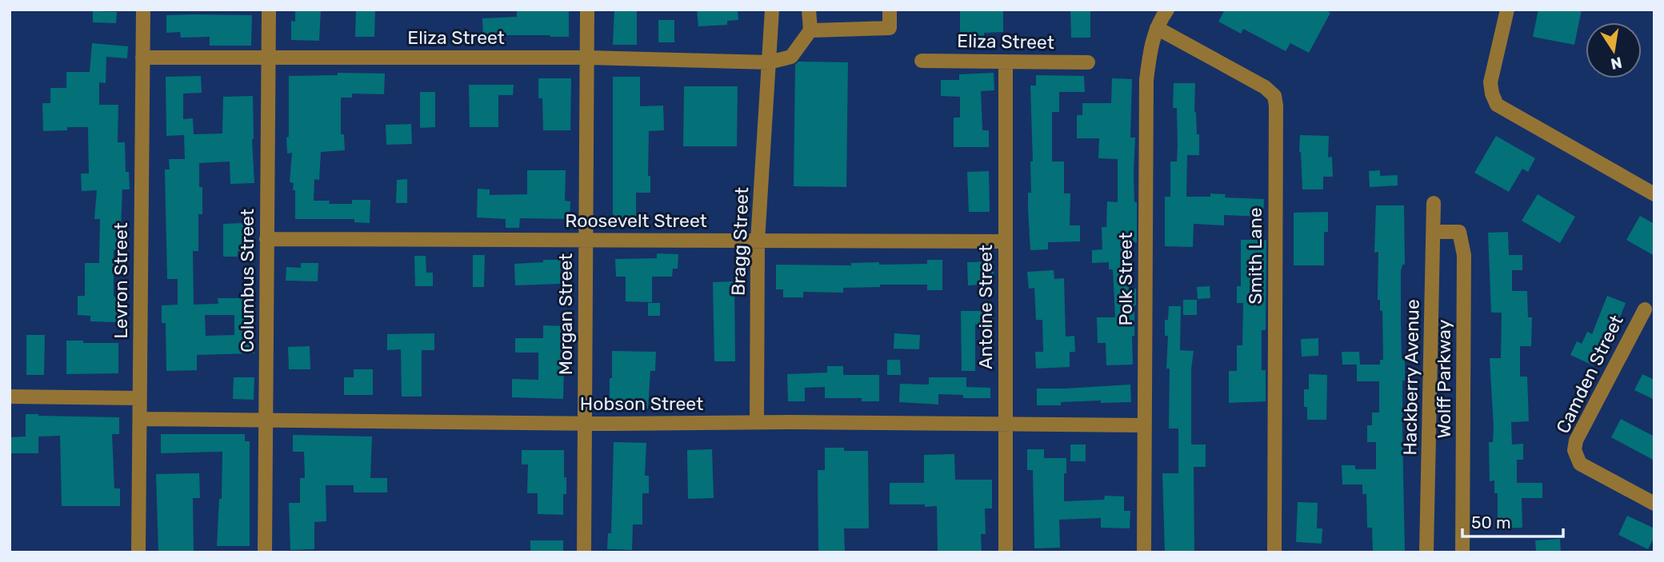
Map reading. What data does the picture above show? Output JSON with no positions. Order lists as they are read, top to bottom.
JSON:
{
  "streets": {
    "street": [
      "Eliza Street",
      "Roosevelt Street",
      "Bragg Street",
      "Smith Lane",
      "Polk Street",
      "Levron Street",
      "Columbus Street",
      "Antoine Street",
      "Morgan Street",
      "Camden Street",
      "Hackberry Avenue",
      "Wolff Parkway",
      "Hobson Street"
    ]
  },
  "crossings": [
    ["Eliza Street", "Bragg Street"],
    ["Eliza Street", "Levron Street"],
    ["Eliza Street", "Columbus Street"],
    ["Eliza Street", "Antoine Street"],
    ["Eliza Street", "Morgan Street"],
    ["Roosevelt Street", "Bragg Street"],
    ["Roosevelt Street", "Columbus Street"],
    ["Roosevelt Street", "Antoine Street"],
    ["Roosevelt Street", "Morgan Street"],
    ["Bragg Street", "Hobson Street"],
    ["Smith Lane", "Polk Street"],
    ["Polk Street", "Hobson Street"],
    ["Levron Street", "Hobson Street"],
    ["Columbus Street", "Hobson Street"],
    ["Antoine Street", "Hobson Street"],
    ["Morgan Street", "Hobson Street"],
    ["Hackberry Avenue", "Wolff Parkway"]
  ],
  "scale_bar": "50 m",
  "north": "bottom"
}
